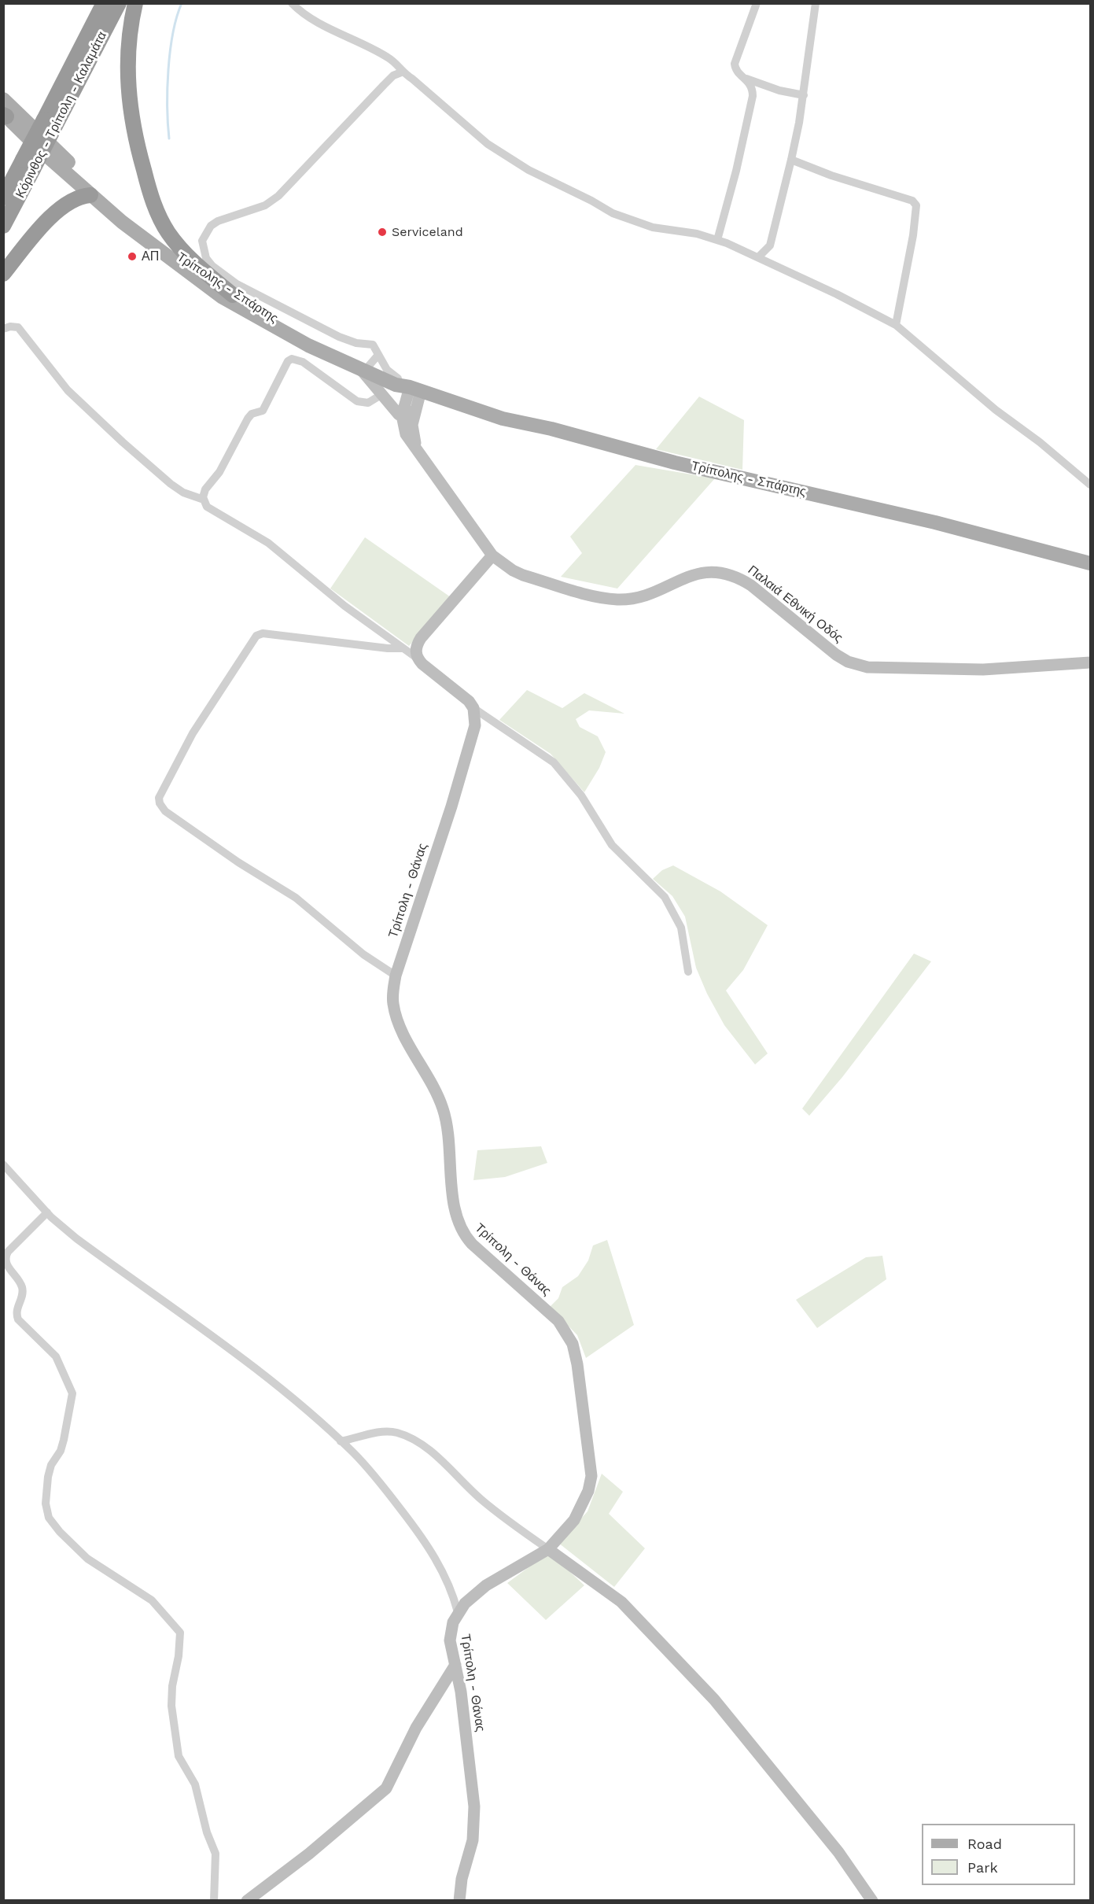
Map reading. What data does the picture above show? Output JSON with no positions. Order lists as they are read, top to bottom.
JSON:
{
  "streets": {
    "highway": ["Κόρινθος - Τρίπολη - Καλαμάτα"],
    "main road": ["Τρίπολης - Σπάρτης", "Παλαιά Εθνική Οδός", "Τρίπολη - Θάνας"]
  },
  "places": ["Serviceland", "ΑΠ"],
  "legend": ["Road", "Park"]
}
